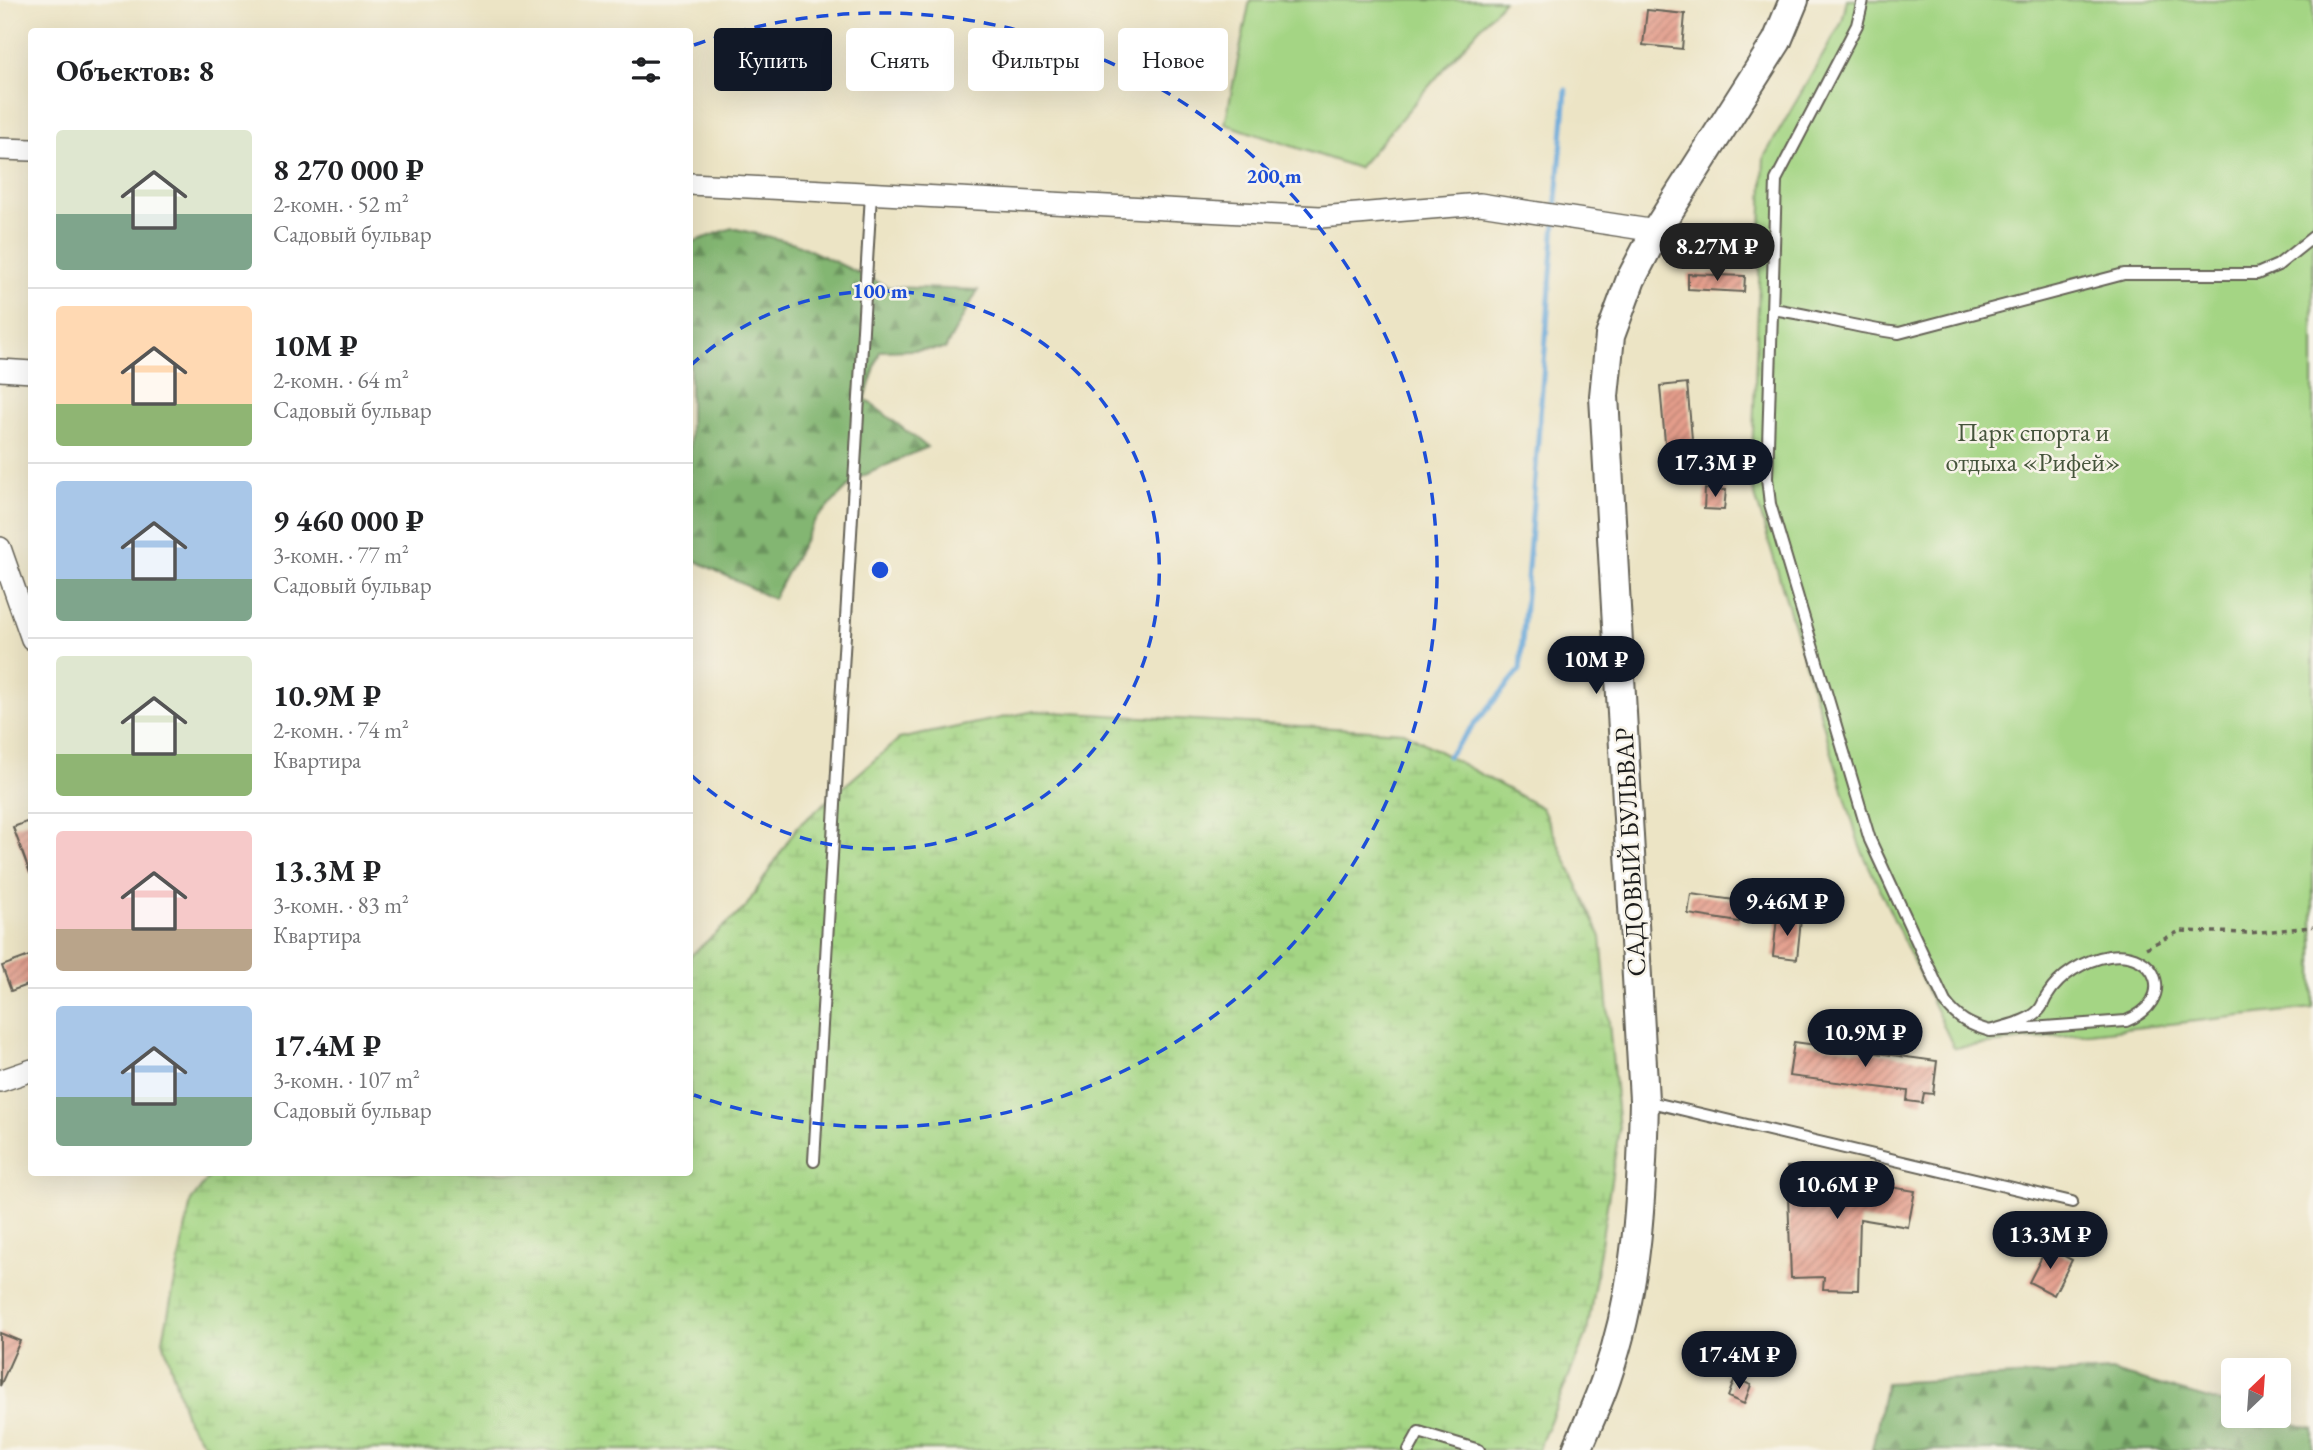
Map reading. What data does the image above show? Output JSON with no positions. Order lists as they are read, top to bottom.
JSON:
{
  "streets": {
    "street": ["САДОВЫЙ БУЛЬВАР"]
  },
  "parks": ["Парк спорта и отдыха «Рифей»"],
  "north": "top right",
  "page": {
    "chip": [
      "Купить",
      "Снять",
      "Фильтры",
      "Новое"
    ],
    "heading": "Объектов: 8",
    "list": [
      {
        "name": "8 270 000 ₽",
        "note": "2-комн. · 52 m² · Садовый бульвар"
      },
      {
        "name": "10M ₽",
        "note": "2-комн. · 64 m² · Садовый бульвар"
      },
      {
        "name": "9 460 000 ₽",
        "note": "3-комн. · 77 m² · Садовый бульвар"
      },
      {
        "name": "10.9M ₽",
        "note": "2-комн. · 74 m² · Квартира"
      },
      {
        "name": "13.3M ₽",
        "note": "3-комн. · 83 m² · Квартира"
      },
      {
        "name": "17.4M ₽",
        "note": "3-комн. · 107 m² · Садовый бульвар"
      }
    ],
    "price": [
      "8.27M ₽",
      "17.3M ₽",
      "10M ₽",
      "9.46M ₽",
      "10.9M ₽",
      "10.6M ₽",
      "13.3M ₽",
      "17.4M ₽"
    ]
  },
  "rings": ["200 m", "100 m"]
}
